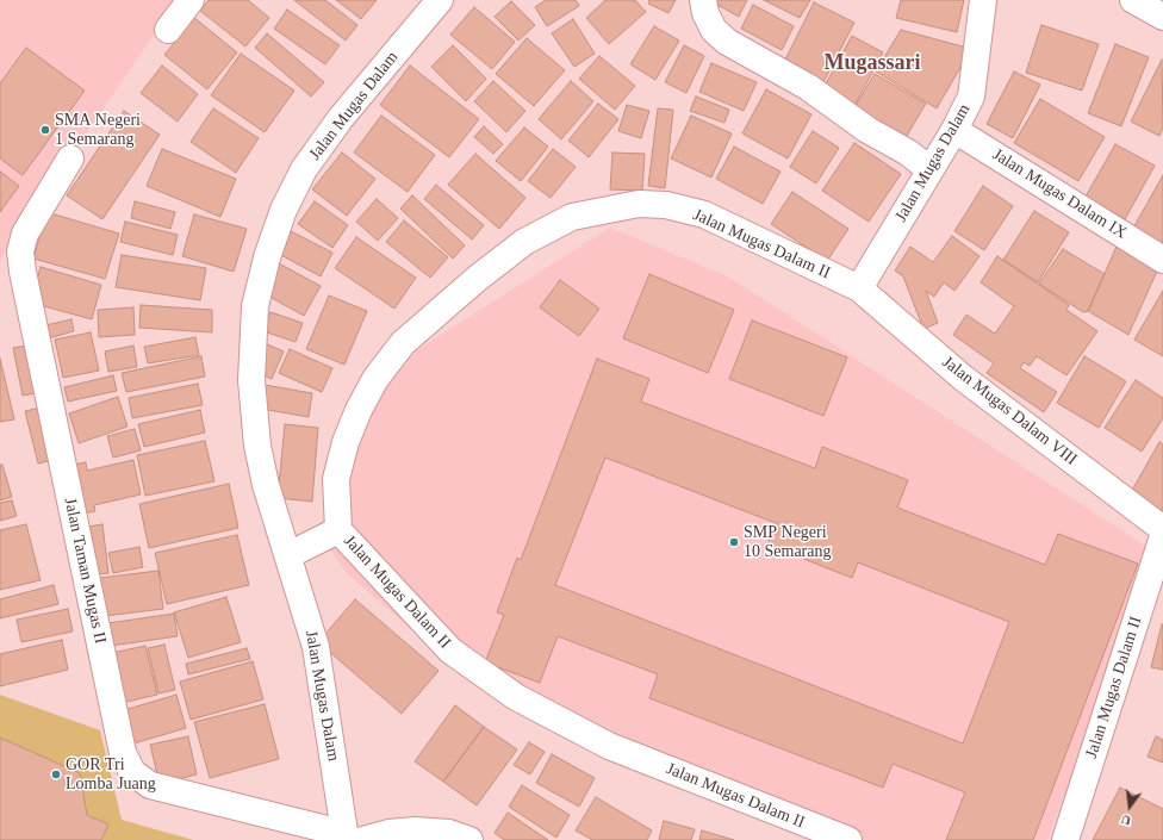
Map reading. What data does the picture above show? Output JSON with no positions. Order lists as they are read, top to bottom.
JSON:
{
  "streets": {
    "street": [
      "Jalan Mugas Dalam",
      "Jalan Mugas Dalam IX",
      "Jalan Mugas Dalam II",
      "Jalan Mugas Dalam VIII",
      "Jalan Taman Mugas II"
    ]
  },
  "crossings": [
    ["Jalan Mugas Dalam", "Jalan Mugas Dalam IX"],
    ["Jalan Mugas Dalam", "Jalan Mugas Dalam II"],
    ["Jalan Mugas Dalam", "Jalan Mugas Dalam VIII"],
    ["Jalan Mugas Dalam", "Jalan Taman Mugas II"],
    ["Jalan Mugas Dalam II", "Jalan Mugas Dalam VIII"]
  ],
  "districts": ["Mugassari"],
  "places": ["SMA Negeri 1 Semarang", "SMP Negeri 10 Semarang", "GOR Tri Lomba Juang"],
  "north": "bottom"
}
